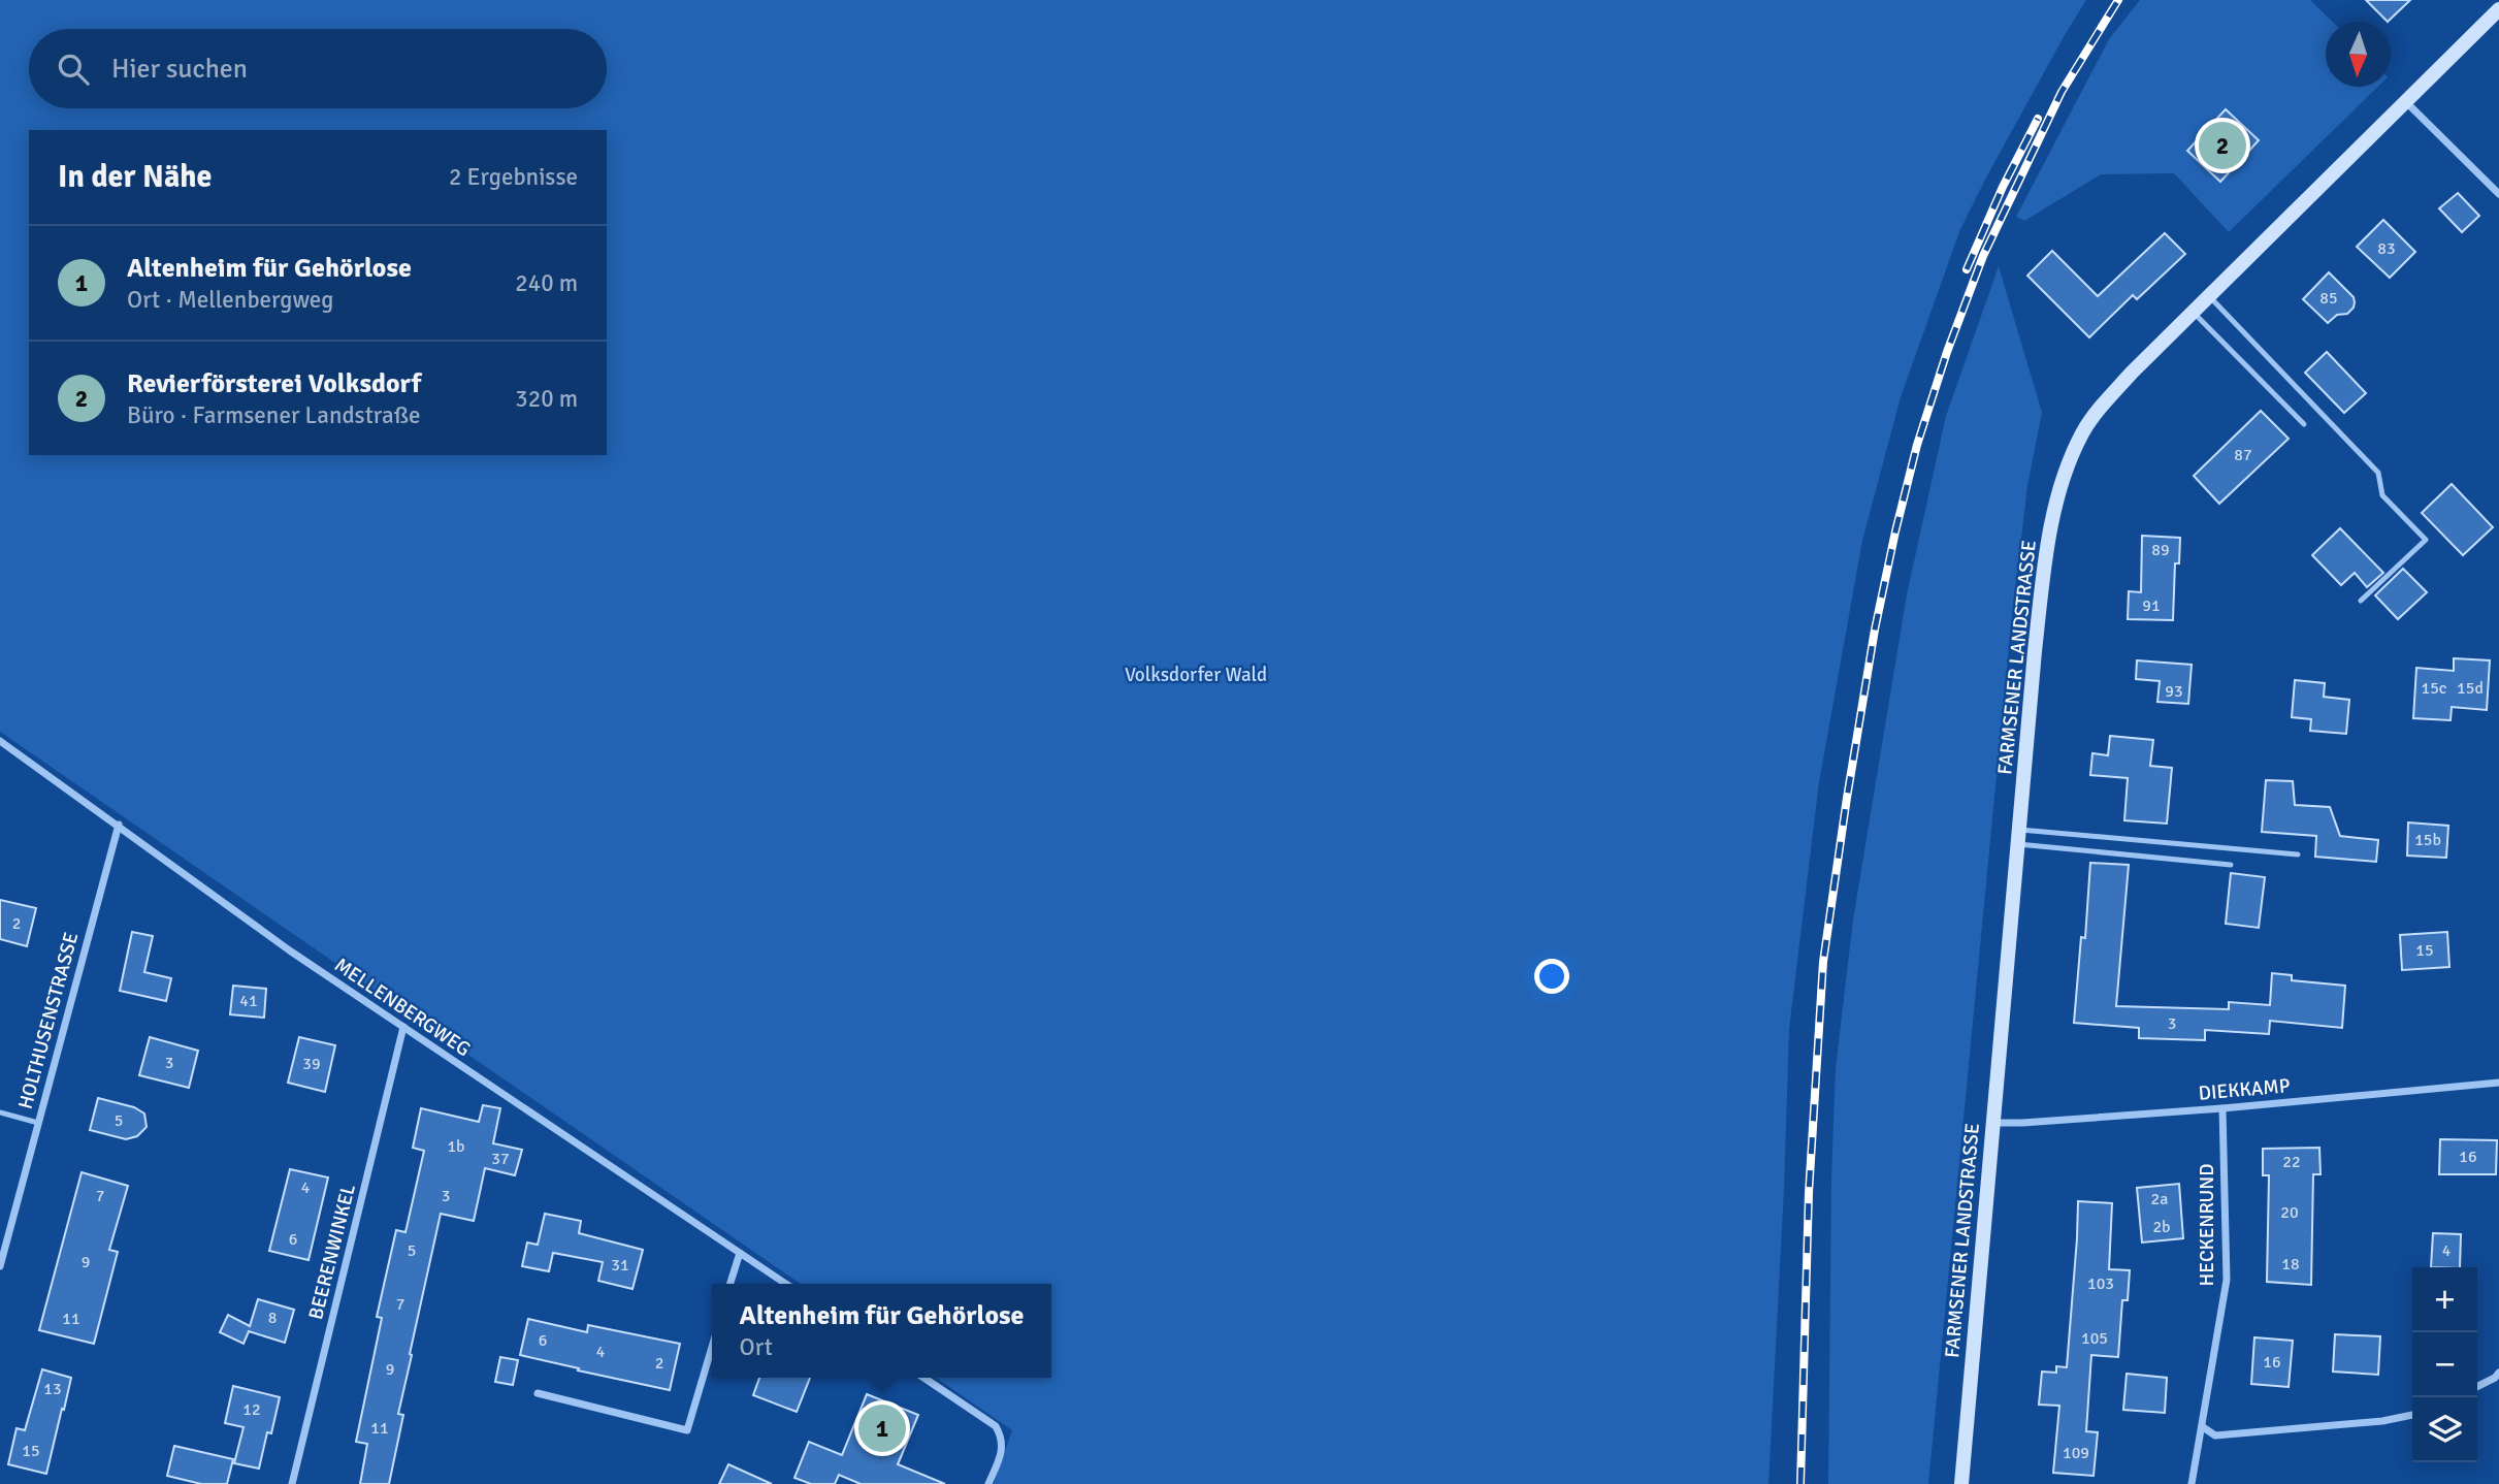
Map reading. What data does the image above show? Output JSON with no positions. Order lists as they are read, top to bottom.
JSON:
{
  "streets": {
    "main road": ["FARMSENER LANDSTRASSE"],
    "street": [
      "MELLENBERGWEG",
      "HOLTHUSENSTRASSE",
      "DIEKKAMP",
      "HECKENRUND",
      "BEERENWINKEL"
    ]
  },
  "crossings": [
    ["FARMSENER LANDSTRASSE", "DIEKKAMP"],
    ["MELLENBERGWEG", "HOLTHUSENSTRASSE"],
    ["MELLENBERGWEG", "BEERENWINKEL"],
    ["DIEKKAMP", "HECKENRUND"]
  ],
  "parks": ["Volksdorfer Wald"],
  "house_numbers": [
    "83",
    "85",
    "87",
    "89",
    "91",
    "15c",
    "15d",
    "93",
    "15b",
    "2",
    "15",
    "41",
    "3",
    "3",
    "39",
    "5",
    "1b",
    "16",
    "37",
    "22",
    "4",
    "7",
    "3",
    "2a",
    "20",
    "2b",
    "6",
    "5",
    "4",
    "9",
    "18",
    "31",
    "103",
    "7",
    "8",
    "11",
    "105",
    "6",
    "4",
    "16",
    "2",
    "9",
    "13",
    "12",
    "11",
    "15",
    "109"
  ],
  "north": "bottom",
  "page": {
    "search": "Hier suchen",
    "pins": ["2", "1"],
    "heading": ["In der Nähe", "2 Ergebnisse"],
    "list": [
      {
        "mark": "1",
        "name": "Altenheim für Gehörlose",
        "note": "Ort · Mellenbergweg",
        "value": "240 m"
      },
      {
        "mark": "2",
        "name": "Revierförsterei Volksdorf",
        "note": "Büro · Farmsener Landstraße",
        "value": "320 m"
      }
    ],
    "map_buttons": ["+", "−"],
    "popup": ["Altenheim für Gehörlose", "Ort"]
  }
}
